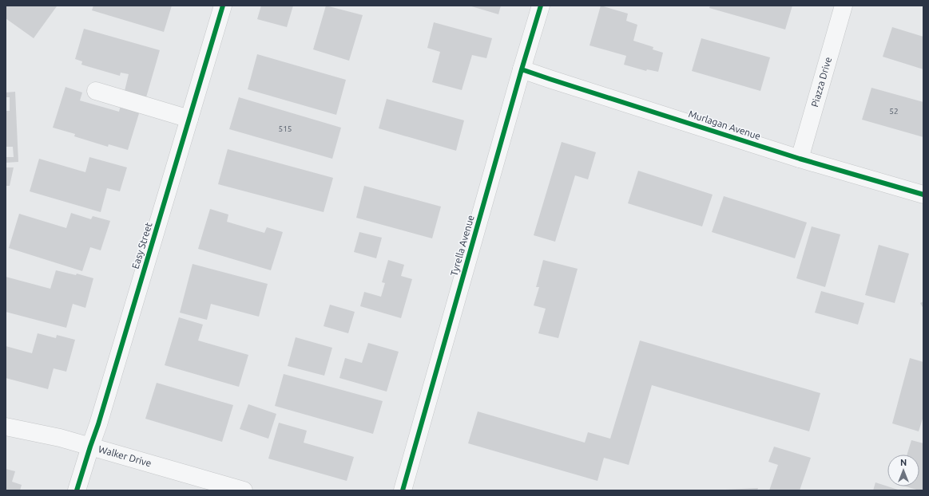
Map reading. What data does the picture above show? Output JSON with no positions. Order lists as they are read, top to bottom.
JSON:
{
  "streets": {
    "street": [
      "Piazza Drive",
      "Murlagan Avenue",
      "Easy Street",
      "Tyrella Avenue",
      "Walker Drive"
    ]
  },
  "crossings": [
    ["Piazza Drive", "Murlagan Avenue"],
    ["Murlagan Avenue", "Tyrella Avenue"],
    ["Easy Street", "Walker Drive"]
  ],
  "house_numbers": ["52", "515"],
  "north": "top"
}
